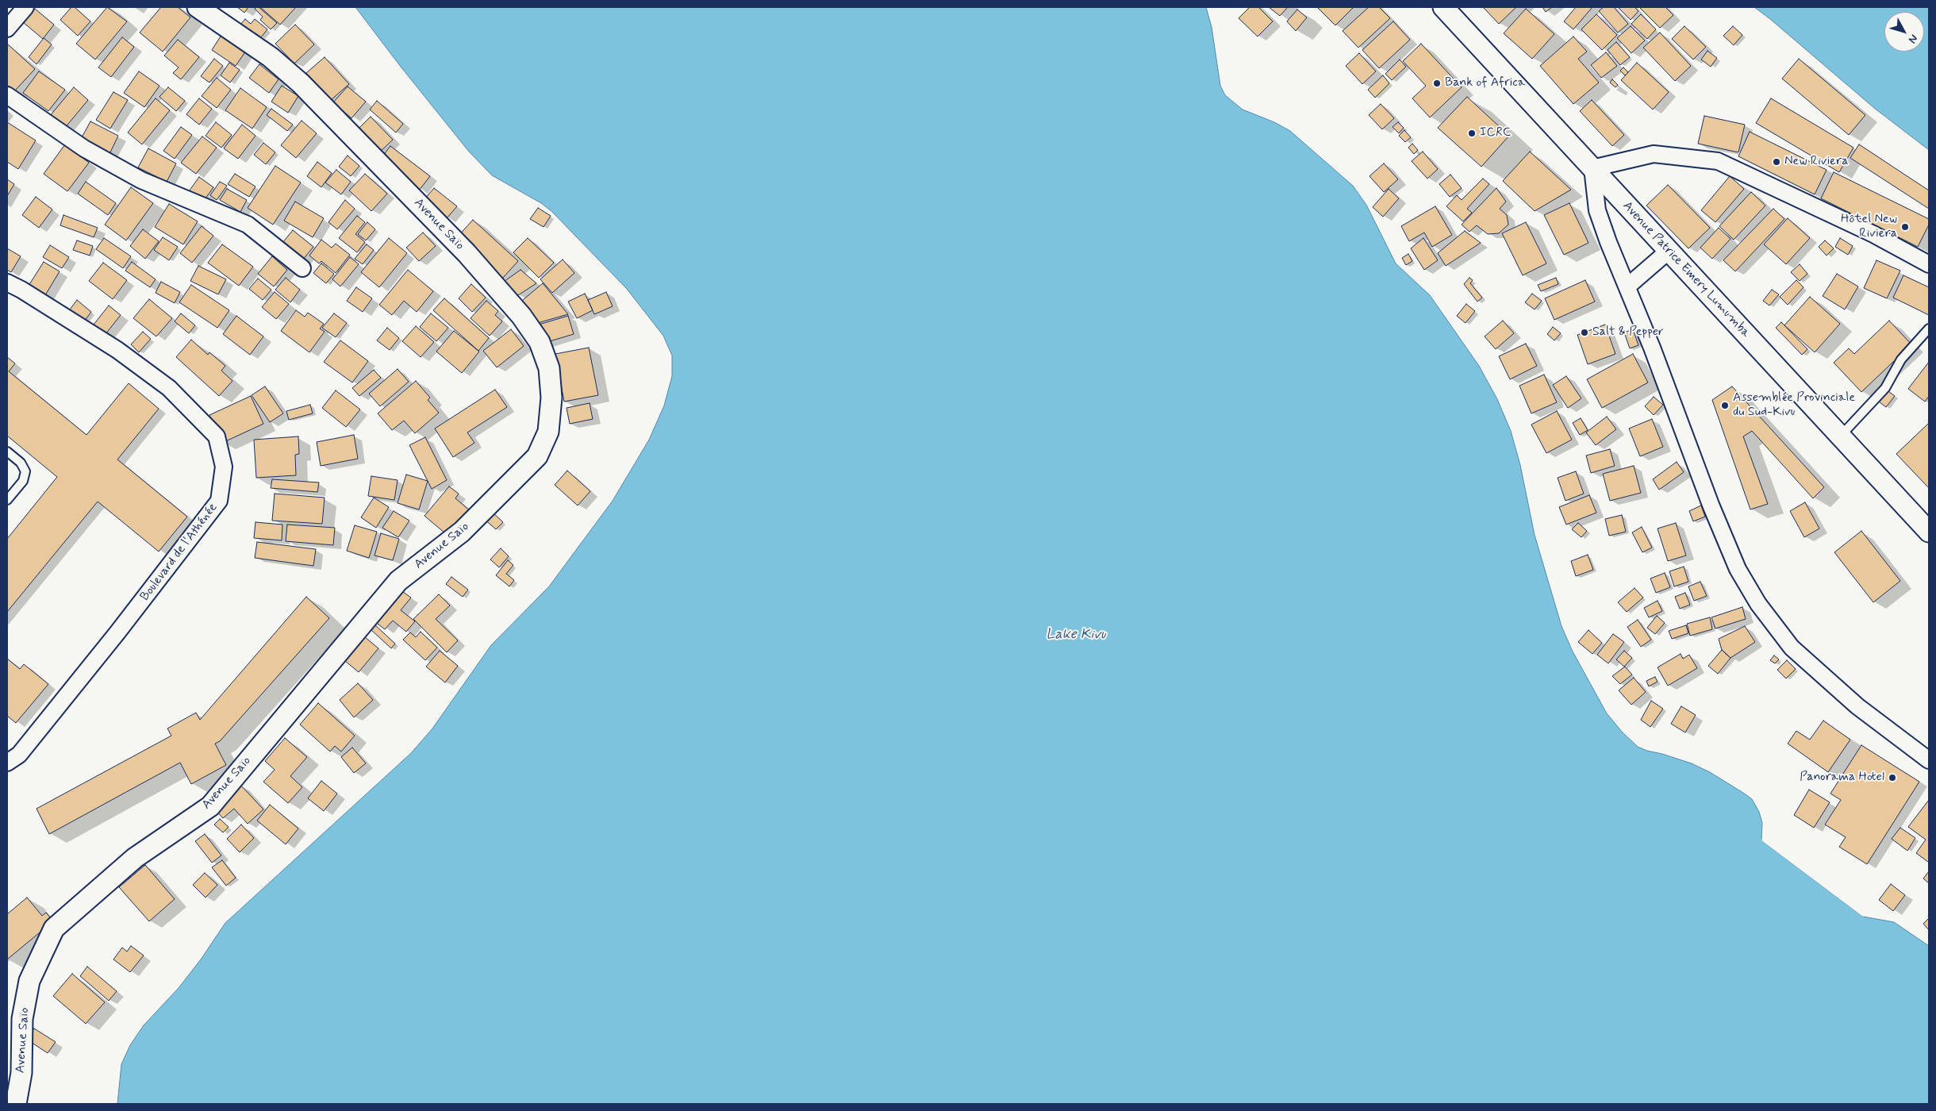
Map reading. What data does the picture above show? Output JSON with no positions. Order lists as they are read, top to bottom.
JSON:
{
  "streets": {
    "street": ["Avenue Saïo", "Avenue Patrice Emery Lumumba", "Boulevard de l'Athénée"]
  },
  "water": ["Lake Kivu"],
  "places": [
    "Bank of Africa",
    "ICRC",
    "New Riviera",
    "Hôtel New Riviera",
    "Salt & Pepper",
    "Assemblée Provinciale du Sud-Kivu",
    "Panorama Hotel"
  ],
  "north": "bottom right"
}
